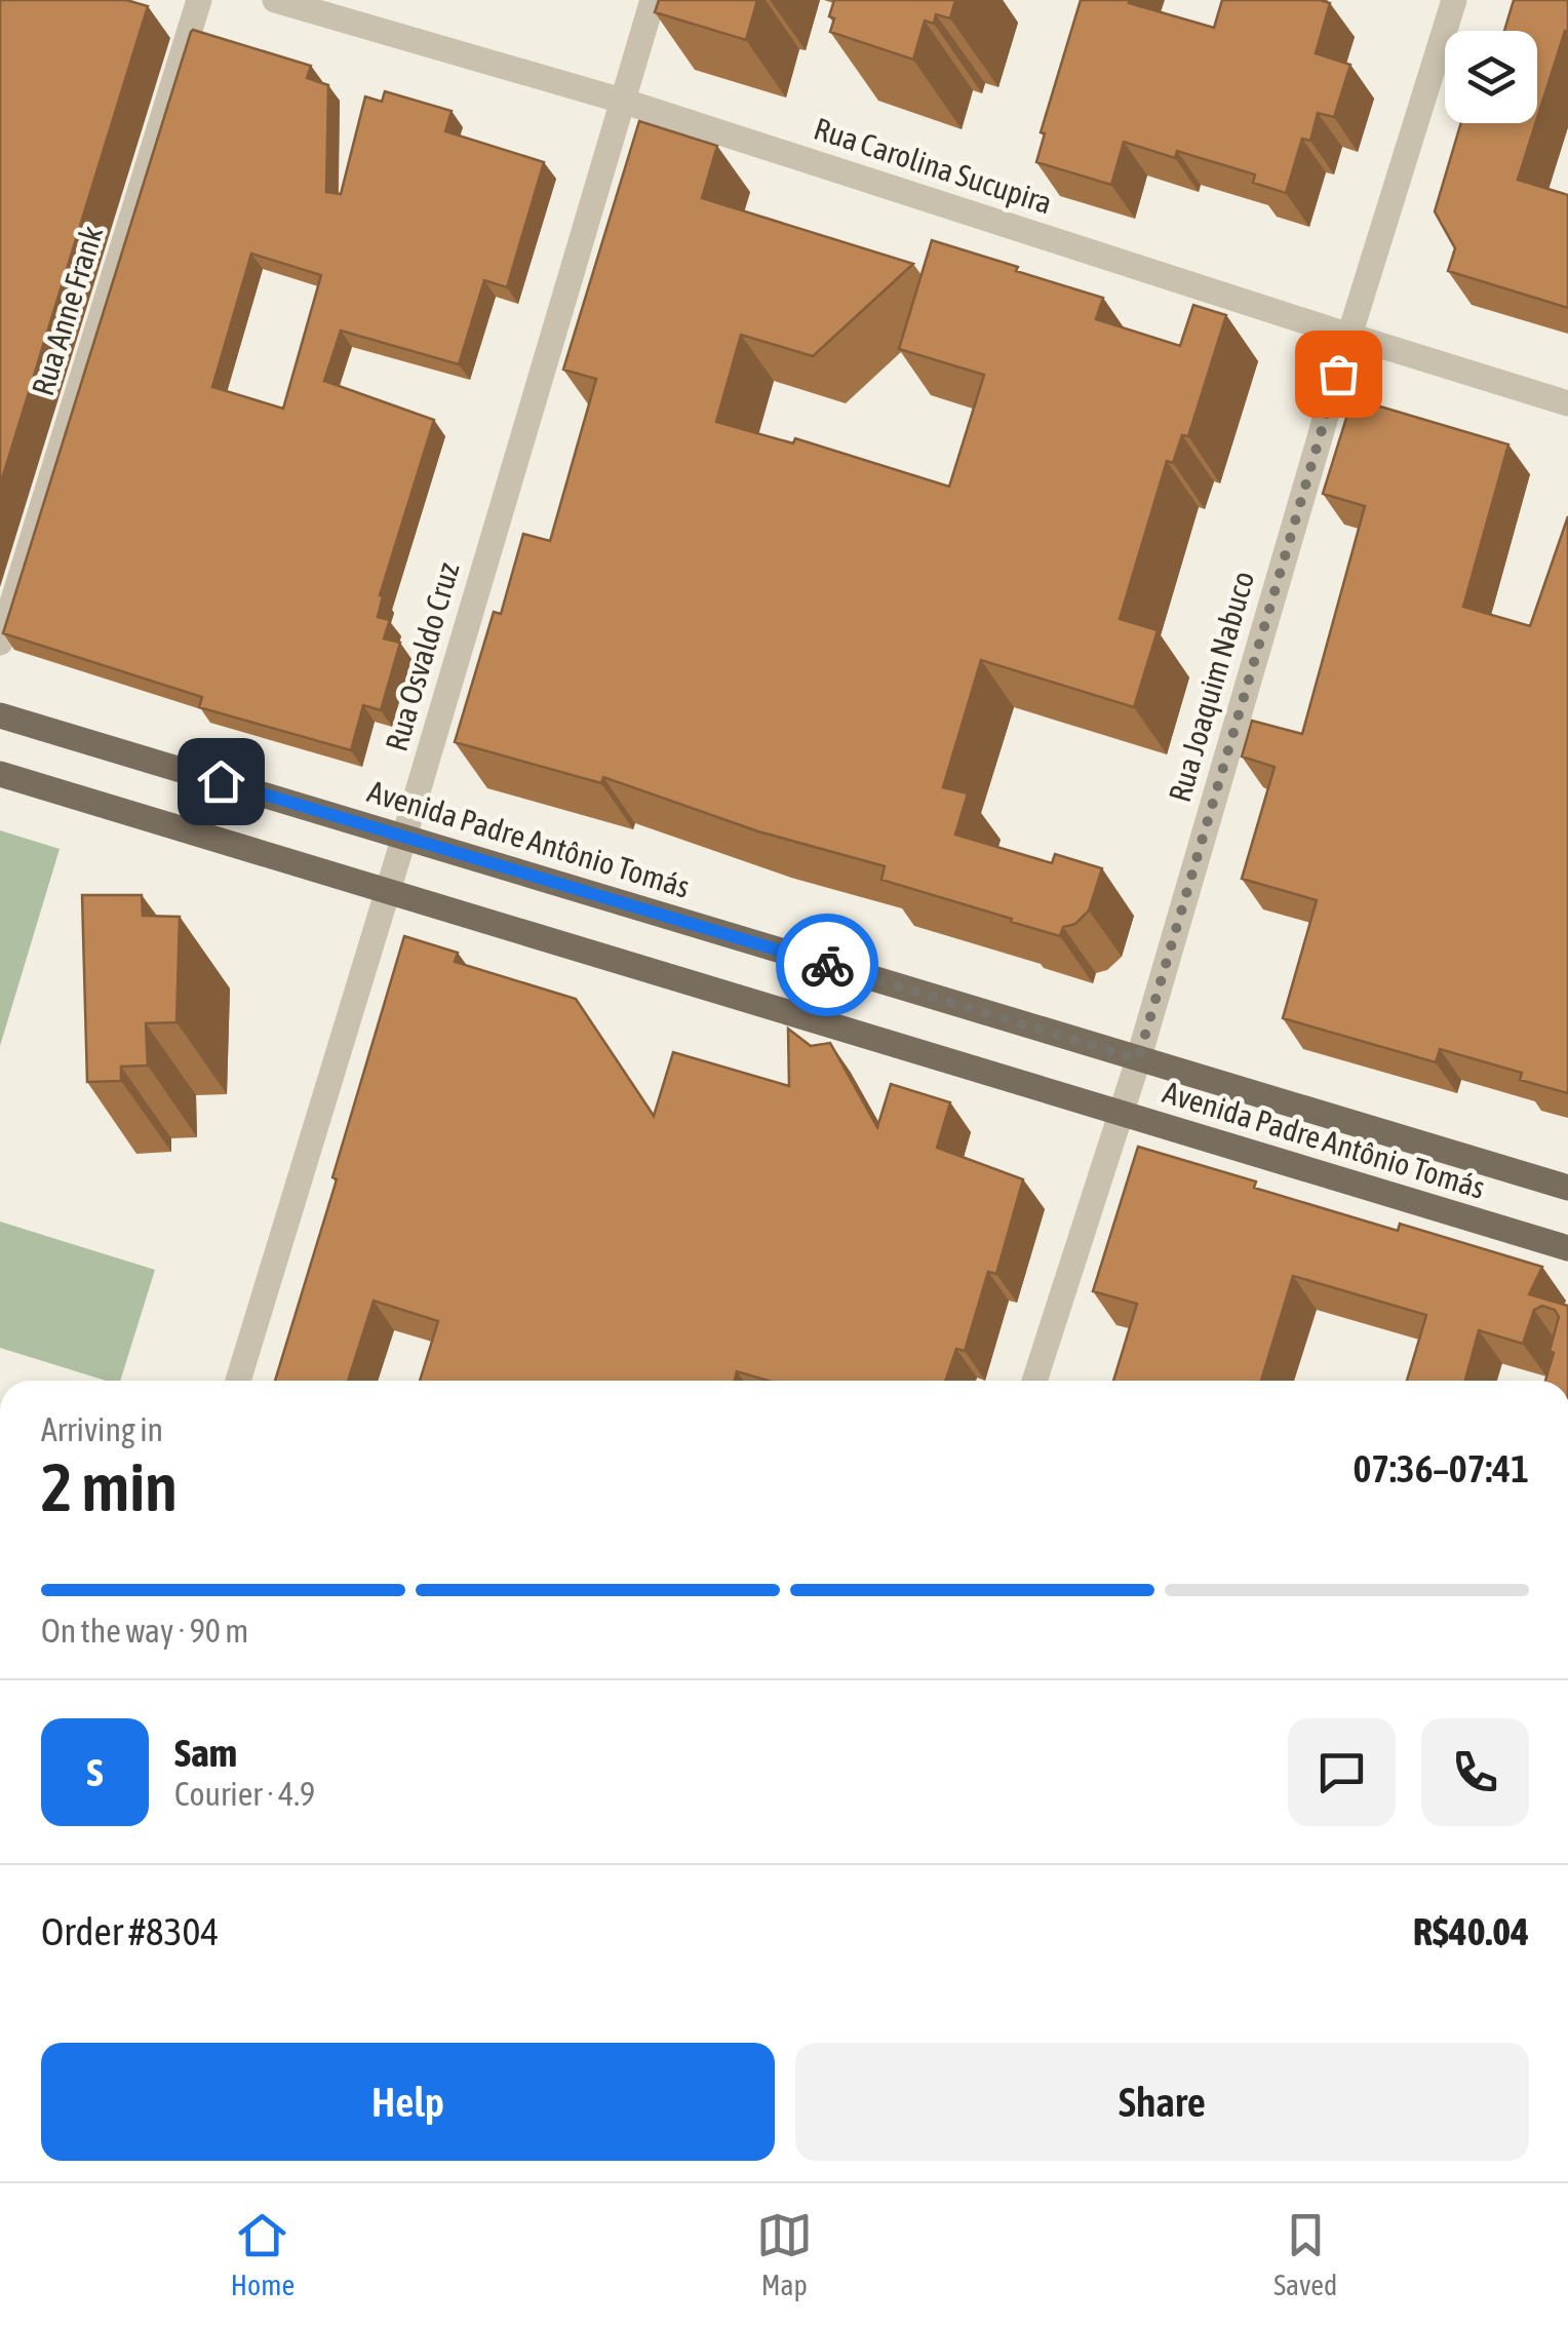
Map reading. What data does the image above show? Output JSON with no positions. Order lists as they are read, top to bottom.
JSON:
{
  "streets": {
    "main road": ["Avenida Padre Antônio Tomás"],
    "street": [
      "Rua Carolina Sucupira",
      "Rua Anne Frank",
      "Rua Osvaldo Cruz",
      "Rua Joaquim Nabuco"
    ]
  },
  "crossings": [
    ["Rua Carolina Sucupira", "Rua Osvaldo Cruz"],
    ["Rua Carolina Sucupira", "Rua Joaquim Nabuco"],
    ["Rua Osvaldo Cruz", "Avenida Padre Antônio Tomás"],
    ["Rua Joaquim Nabuco", "Avenida Padre Antônio Tomás"]
  ],
  "page": {
    "heading": ["2 min", "Arriving in", "07:36–07:41"],
    "panel": [
      "Sam",
      "Courier · 4.9",
      "Order #8304",
      "R$40.04"
    ],
    "bar": "On the way · 90 m",
    "round": "S",
    "buttons": ["Help", "Share"],
    "tabs": ["Home", "Map", "Saved"]
  }
}
